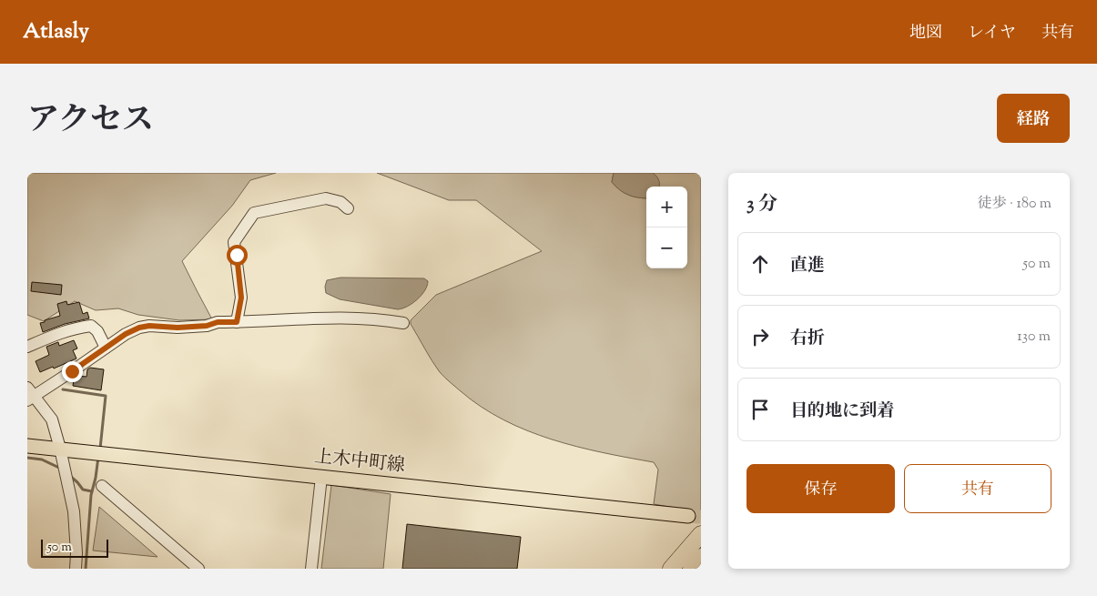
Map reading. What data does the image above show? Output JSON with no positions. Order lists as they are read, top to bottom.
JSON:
{
  "streets": {
    "main road": ["上木中町線"]
  },
  "scale_bar": "50 m",
  "page": {
    "header": "Atlasly",
    "nav": ["地図", "レイヤ", "共有"],
    "title": "アクセス",
    "buttons": [
      "経路",
      ["保存", "共有"]
    ],
    "heading": ["3 分", "徒歩 · 180 m"],
    "map_buttons": ["+", "−"],
    "list": [
      ["直進", "50 m"],
      ["右折", "130 m"],
      "目的地に到着"
    ],
    "scale": "50 m"
  }
}
